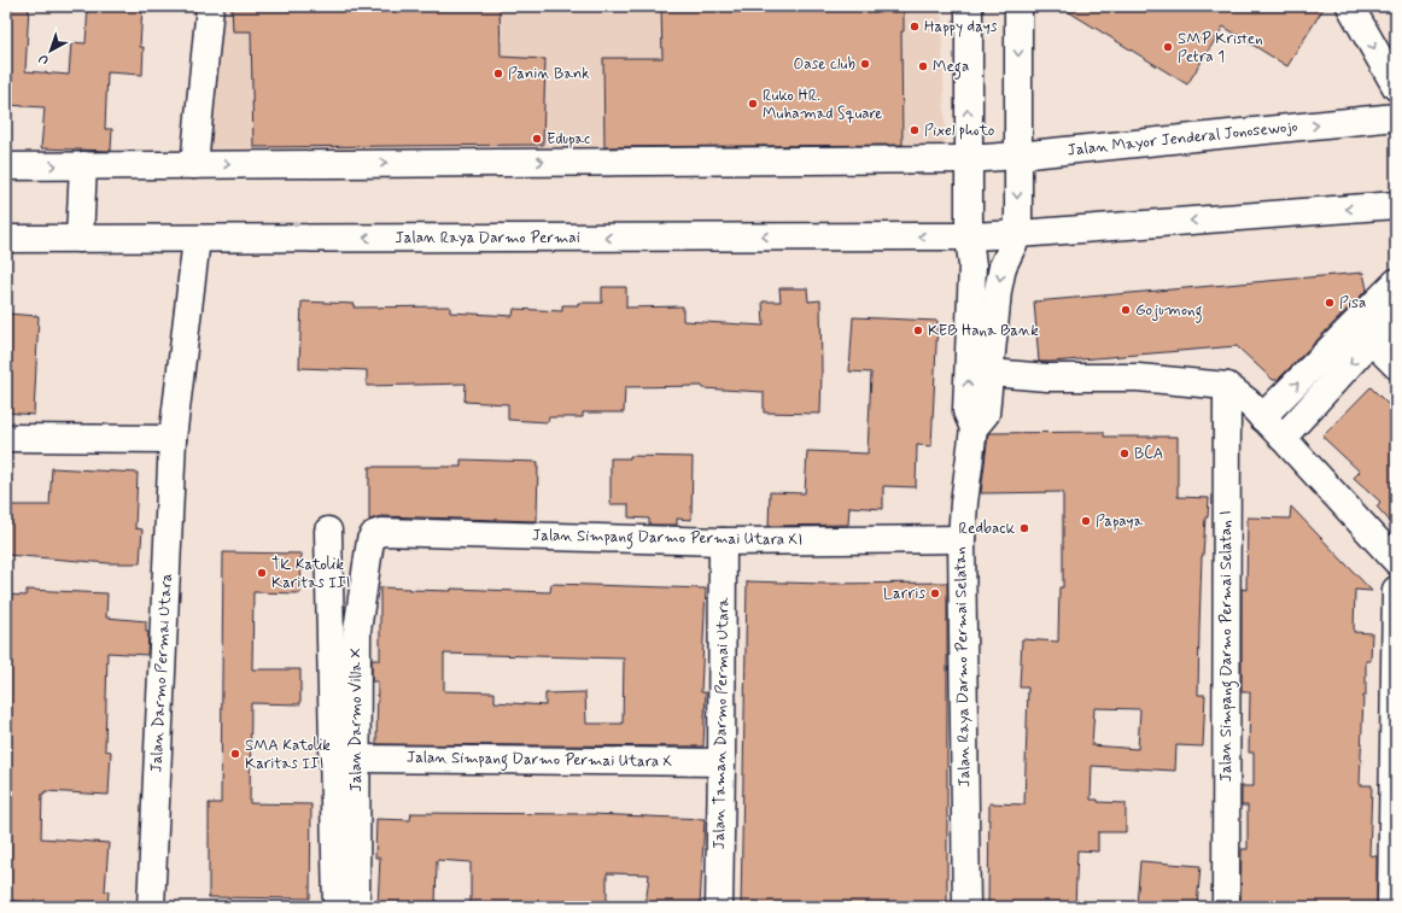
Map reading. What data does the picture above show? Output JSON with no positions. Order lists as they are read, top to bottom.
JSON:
{
  "streets": {
    "street": [
      "Jalan Mayor Jenderal Jonosewojo",
      "Jalan Raya Darmo Permai",
      "Jalan Simpang Darmo Permai Utara XI",
      "Jalan Simpang Darmo Permai Selatan I",
      "Jalan Raya Darmo Permai Selatan",
      "Jalan Darmo Permai Utara",
      "Jalan Darmo Villa X",
      "Jalan Taman Darmo Permai Utara",
      "Jalan Simpang Darmo Permai Utara X"
    ]
  },
  "crossings": [
    ["Jalan Mayor Jenderal Jonosewojo", "Jalan Raya Darmo Permai Selatan"],
    ["Jalan Raya Darmo Permai", "Jalan Raya Darmo Permai Selatan"],
    ["Jalan Raya Darmo Permai", "Jalan Darmo Permai Utara"],
    ["Jalan Simpang Darmo Permai Utara XI", "Jalan Raya Darmo Permai Selatan"],
    ["Jalan Simpang Darmo Permai Utara XI", "Jalan Darmo Villa X"],
    ["Jalan Simpang Darmo Permai Utara XI", "Jalan Taman Darmo Permai Utara"],
    ["Jalan Darmo Villa X", "Jalan Simpang Darmo Permai Utara X"],
    ["Jalan Taman Darmo Permai Utara", "Jalan Simpang Darmo Permai Utara X"]
  ],
  "places": [
    "Happy days",
    "SMP Kristen Petra 1",
    "Oase club",
    "Mega",
    "Panin Bank",
    "Ruko HR. Muhamad Square",
    "Pixel photo",
    "Edupac",
    "Pisa",
    "Gojumong",
    "KEB Hana Bank",
    "BCA",
    "Papaya",
    "Redback",
    "TK Katolik Karitas III",
    "Larris",
    "SMA Katolik Karitas III"
  ],
  "north": "bottom left"
}
